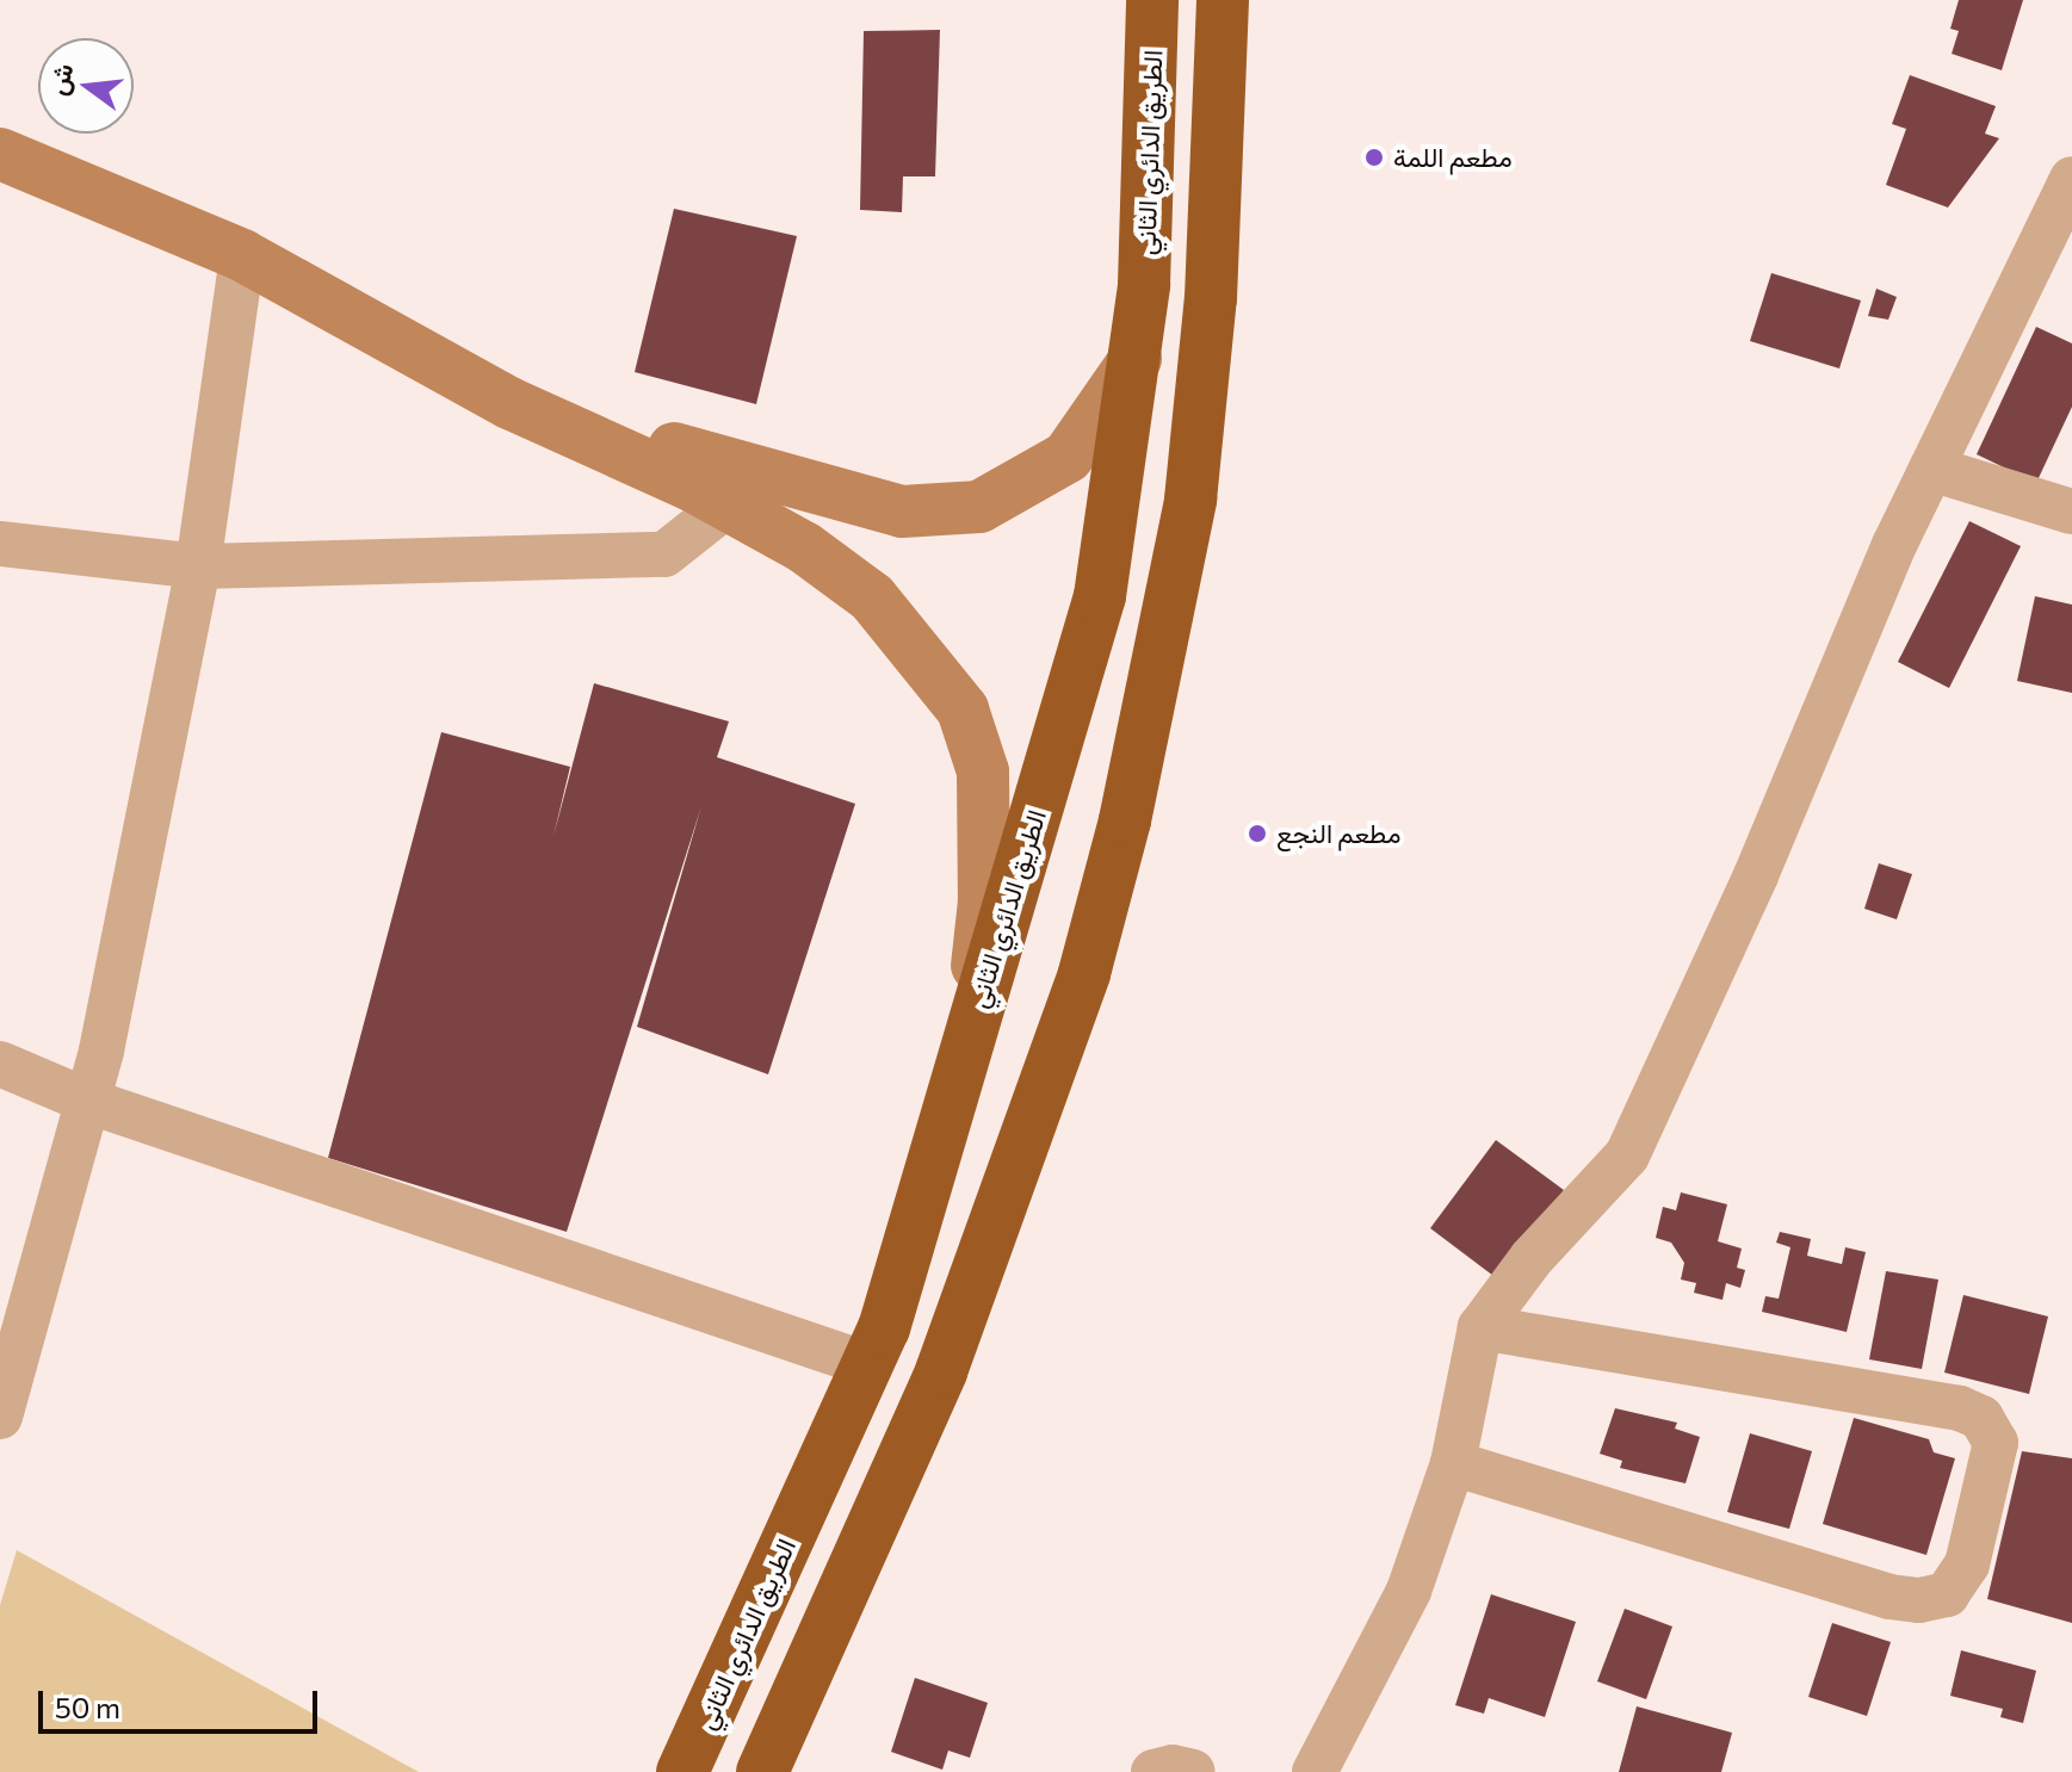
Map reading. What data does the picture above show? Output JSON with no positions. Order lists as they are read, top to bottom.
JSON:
{
  "streets": {
    "highway": ["الطريق الدائري الثاني"]
  },
  "places": ["مطعم اللمة", "مطعم النجع"],
  "scale_bar": "50 m",
  "north": "left"
}
